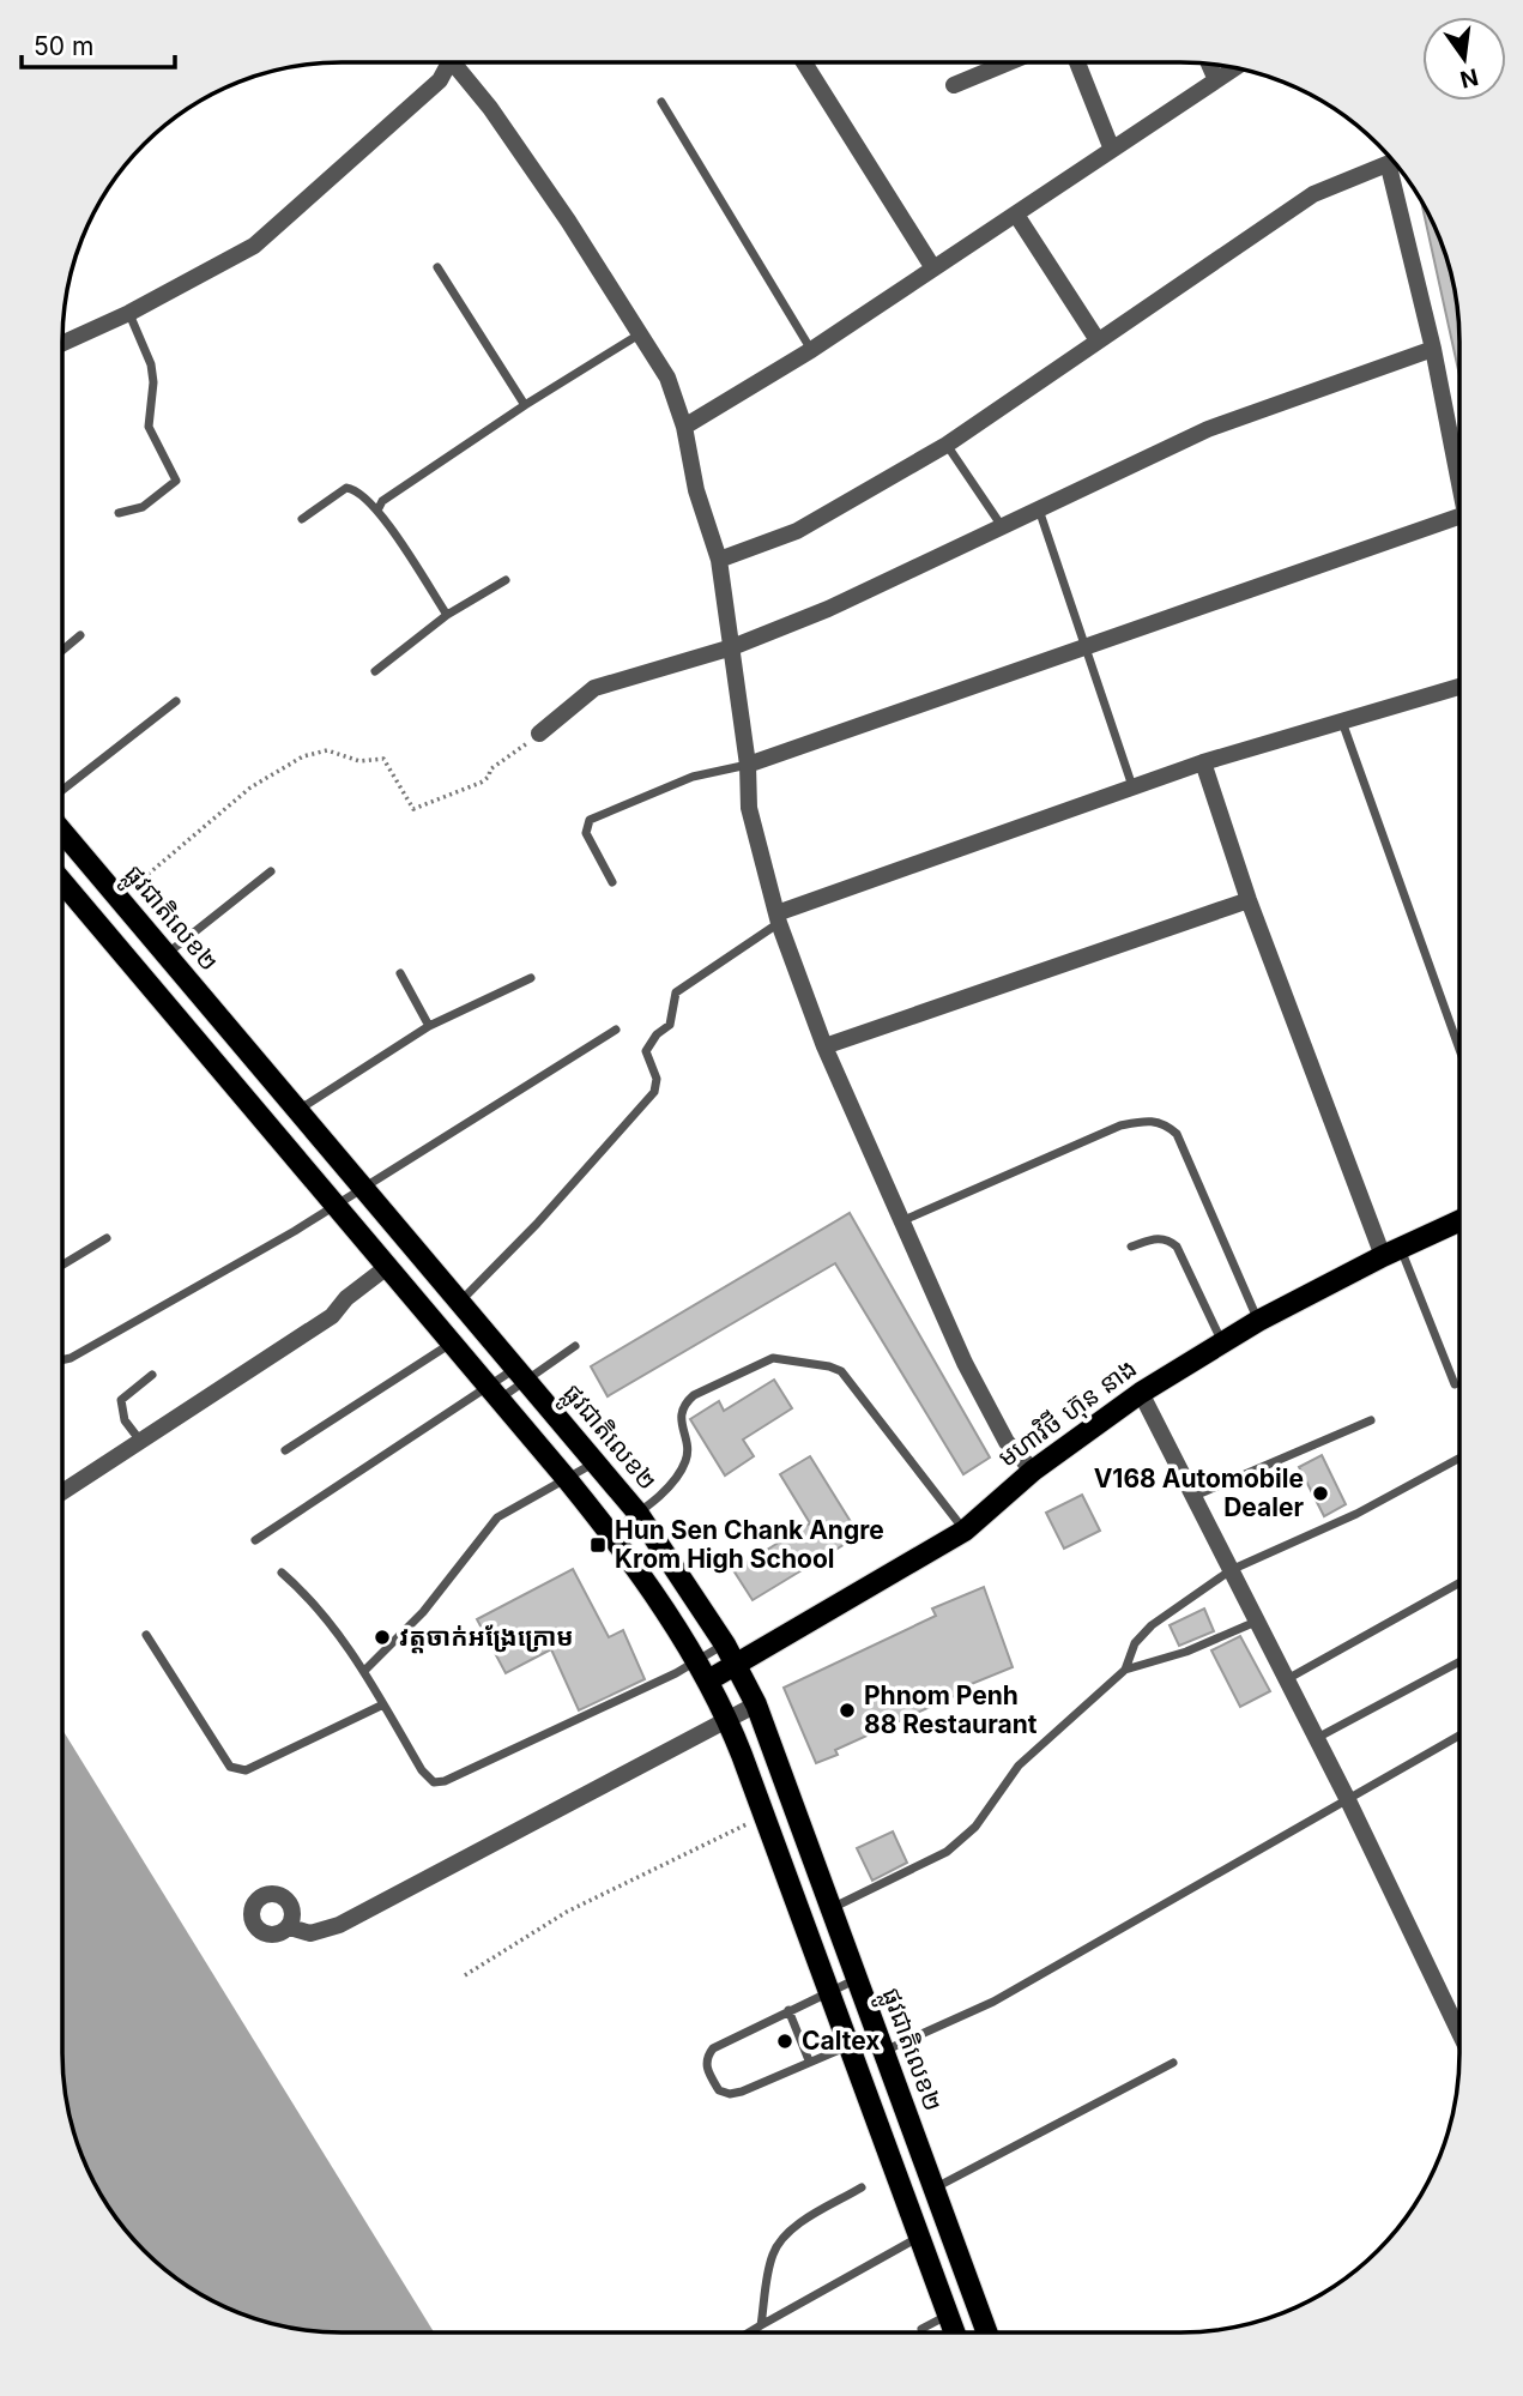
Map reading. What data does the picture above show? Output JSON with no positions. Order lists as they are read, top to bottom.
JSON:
{
  "streets": {
    "main road": ["ផ្លូវជាតិលេខ២", "មហាវិថី ហ៊ុន នាង"]
  },
  "crossings": [
    ["ផ្លូវជាតិលេខ២", "មហាវិថី ហ៊ុន នាង"]
  ],
  "places": {
    "other": [
      "V168 Automobile Dealer",
      "វត្តចាក់អង្រែក្រោម",
      "Phnom Penh 88 Restaurant",
      "Caltex"
    ],
    "transit": ["Hun Sen Chank Angre Krom High School"]
  },
  "scale_bar": "50 m",
  "north": "bottom"
}
